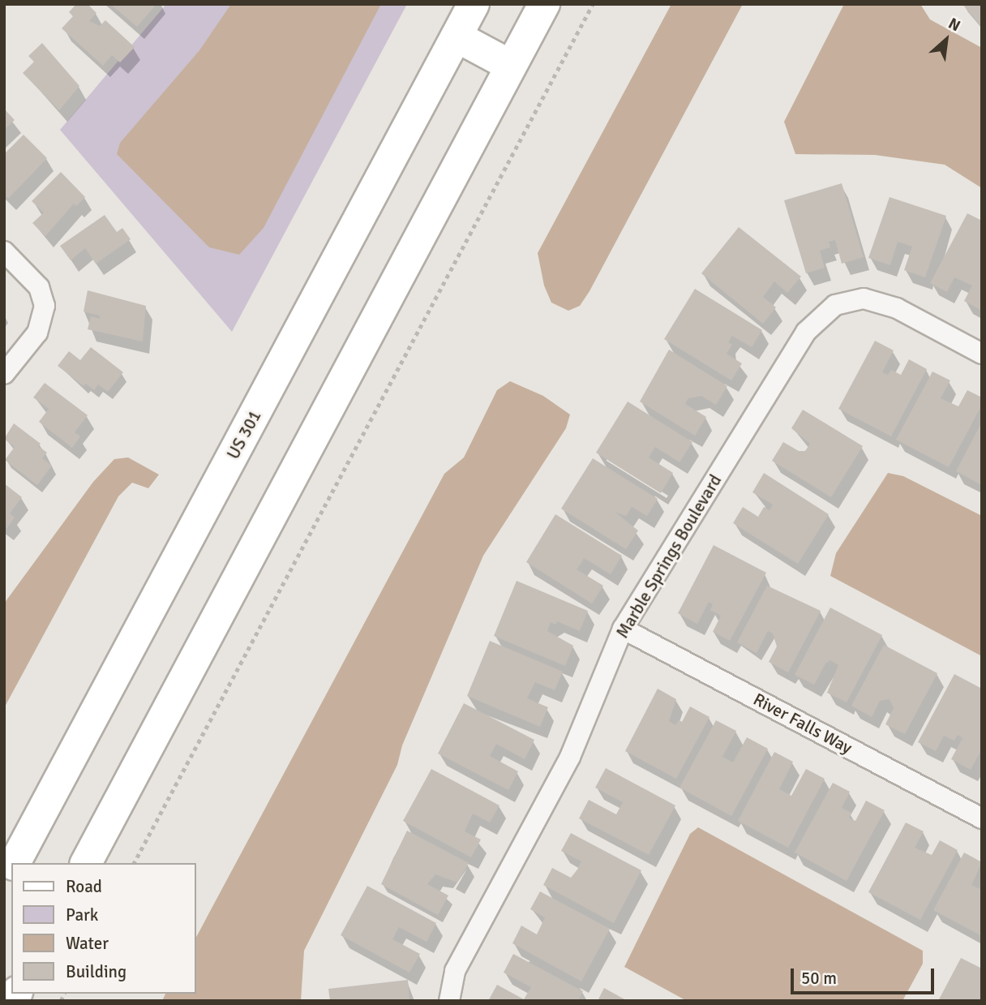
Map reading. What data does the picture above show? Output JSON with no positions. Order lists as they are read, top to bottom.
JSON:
{
  "streets": {
    "main road": ["US 301"],
    "street": ["Marble Springs Boulevard", "River Falls Way"]
  },
  "crossings": [
    ["Marble Springs Boulevard", "River Falls Way"]
  ],
  "legend": [
    "Road",
    "Park",
    "Water",
    "Building"
  ],
  "scale_bar": "50 m",
  "north": "top right"
}
